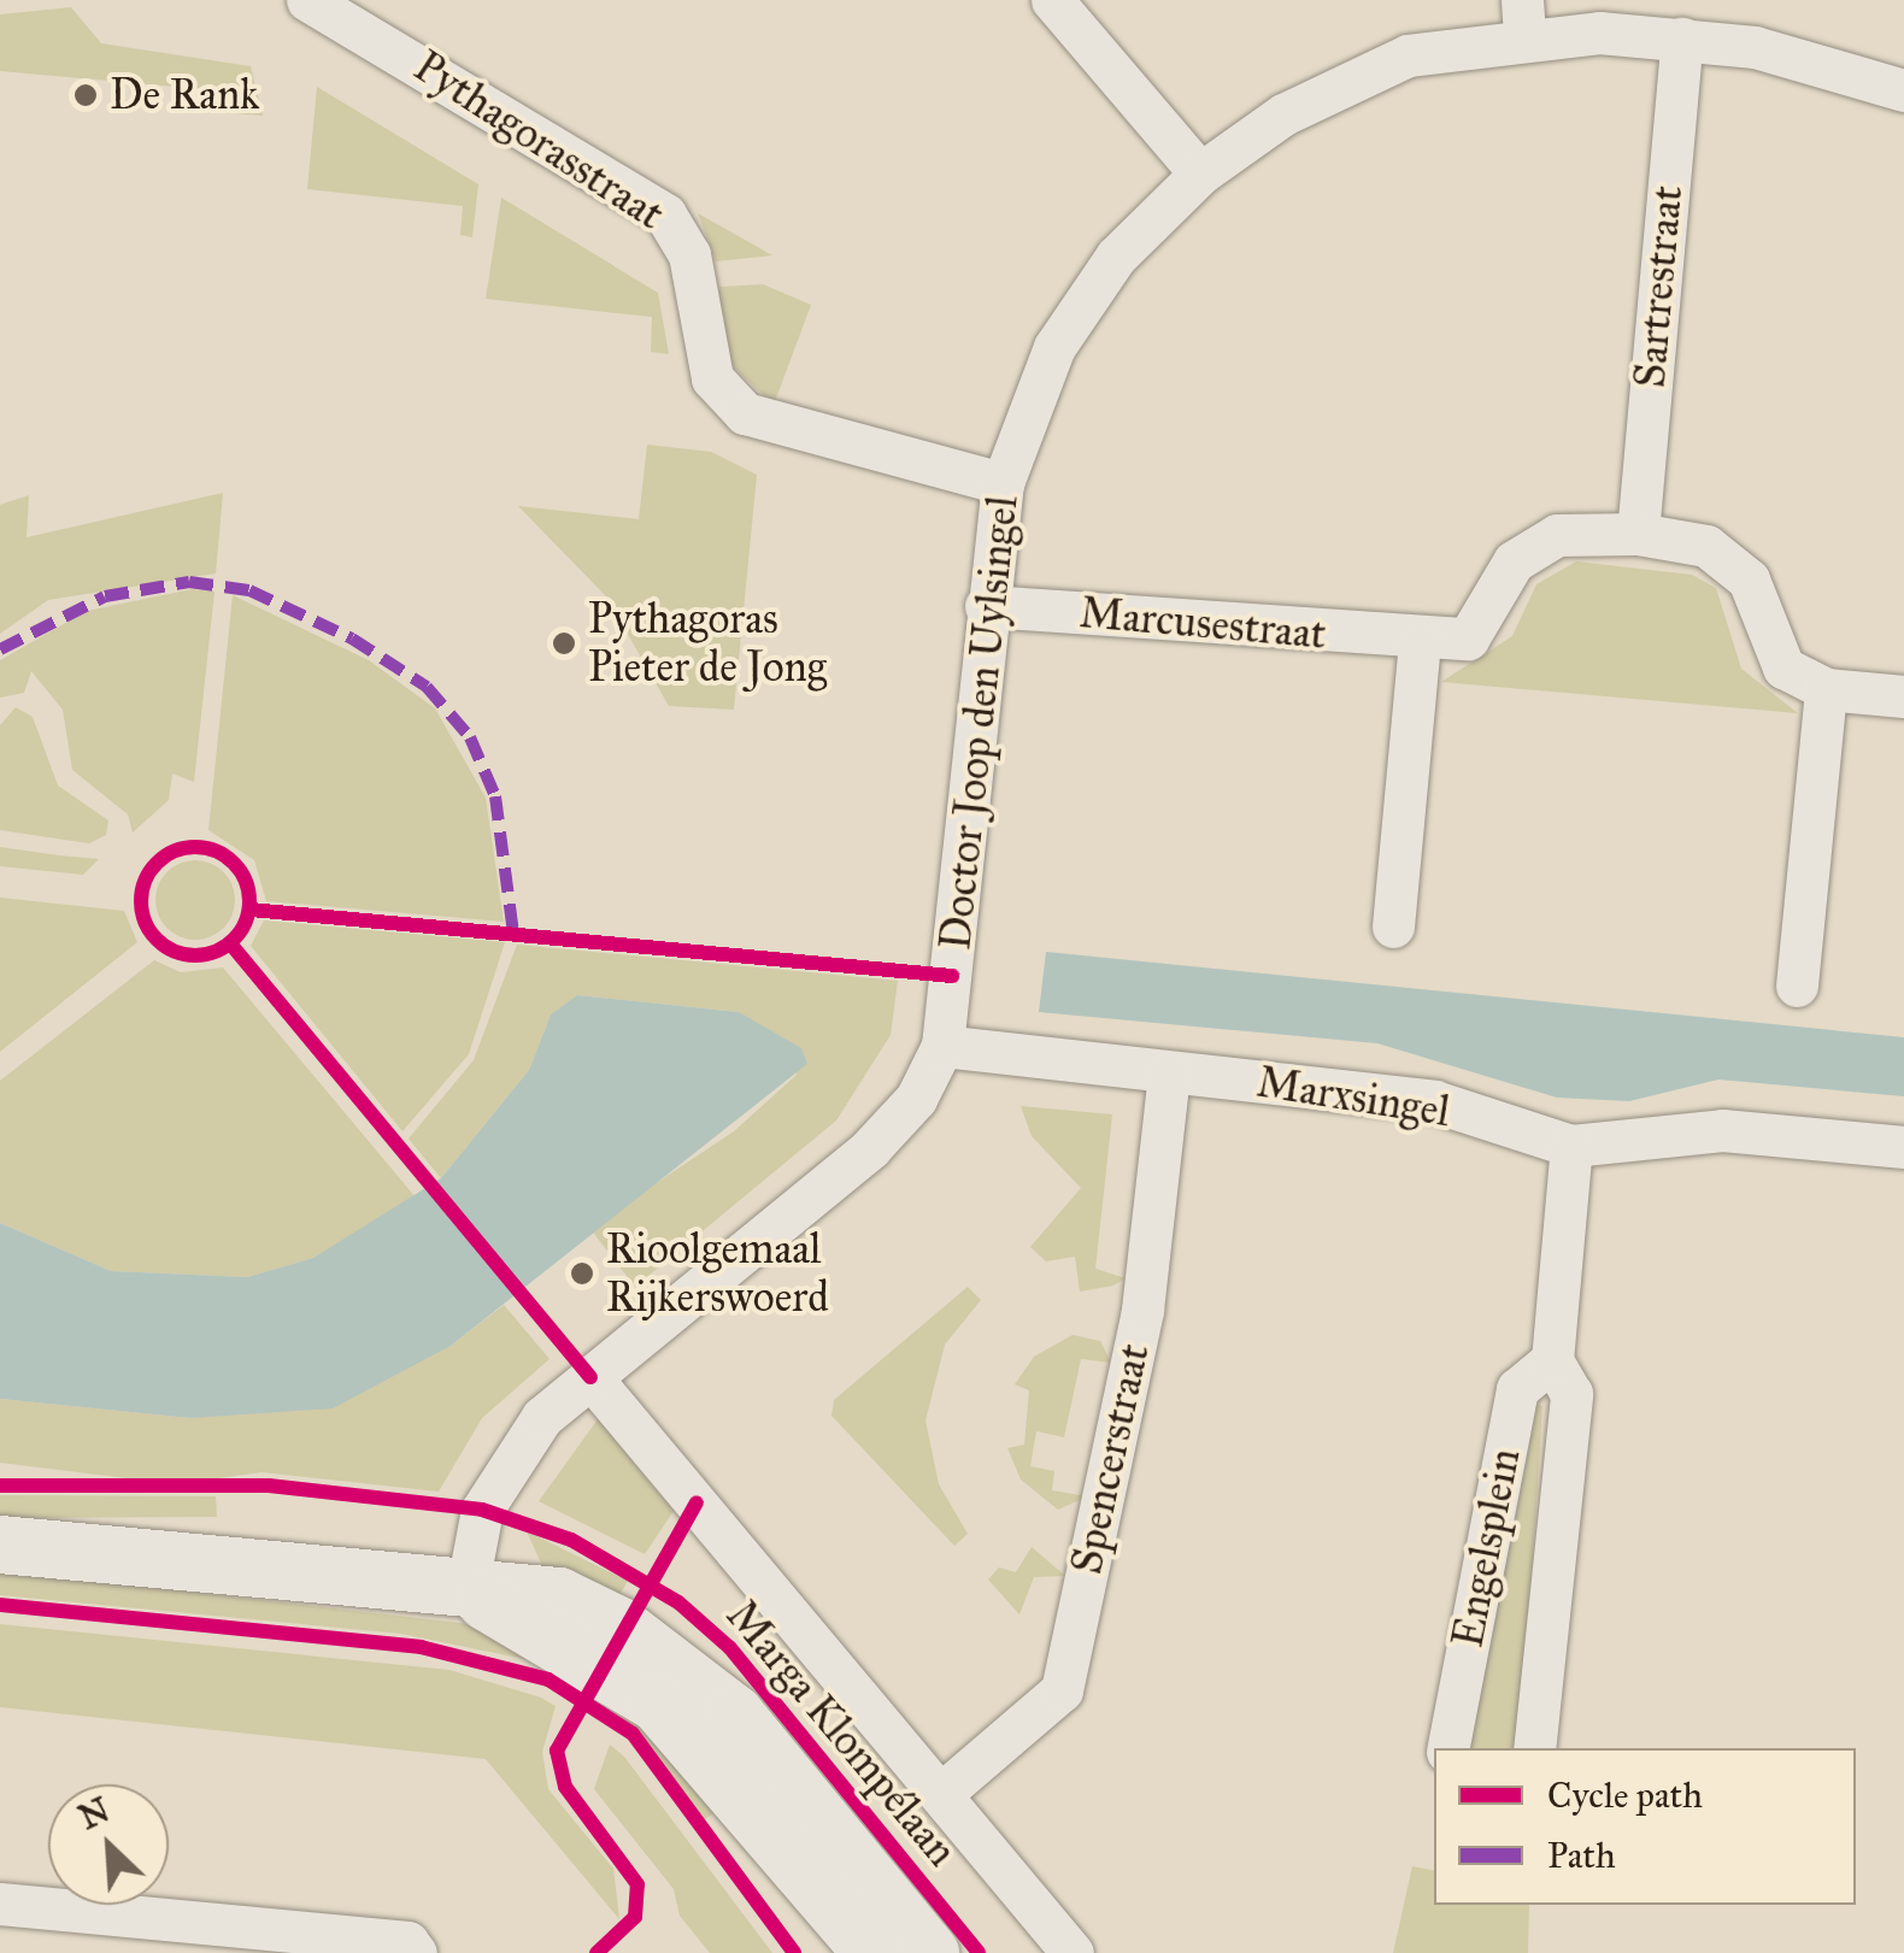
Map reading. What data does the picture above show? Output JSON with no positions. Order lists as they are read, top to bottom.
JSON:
{
  "streets": {
    "street": [
      "Pythagorasstraat",
      "Sartrestraat",
      "Marcusestraat",
      "Doctor Joop den Uylsingel",
      "Marxsingel",
      "Spencerstraat",
      "Engelsplein",
      "Marga Klompélaan"
    ]
  },
  "crossings": [
    ["Pythagorasstraat", "Doctor Joop den Uylsingel"],
    ["Sartrestraat", "Marcusestraat"],
    ["Sartrestraat", "Doctor Joop den Uylsingel"],
    ["Marcusestraat", "Doctor Joop den Uylsingel"],
    ["Doctor Joop den Uylsingel", "Marxsingel"],
    ["Doctor Joop den Uylsingel", "Marga Klompélaan"],
    ["Marxsingel", "Spencerstraat"],
    ["Marxsingel", "Engelsplein"]
  ],
  "places": ["De Rank", "Pythagoras Pieter de Jong", "Rioolgemaal Rijkerswoerd"],
  "legend": ["Cycle path", "Path"],
  "north": "top left"
}
